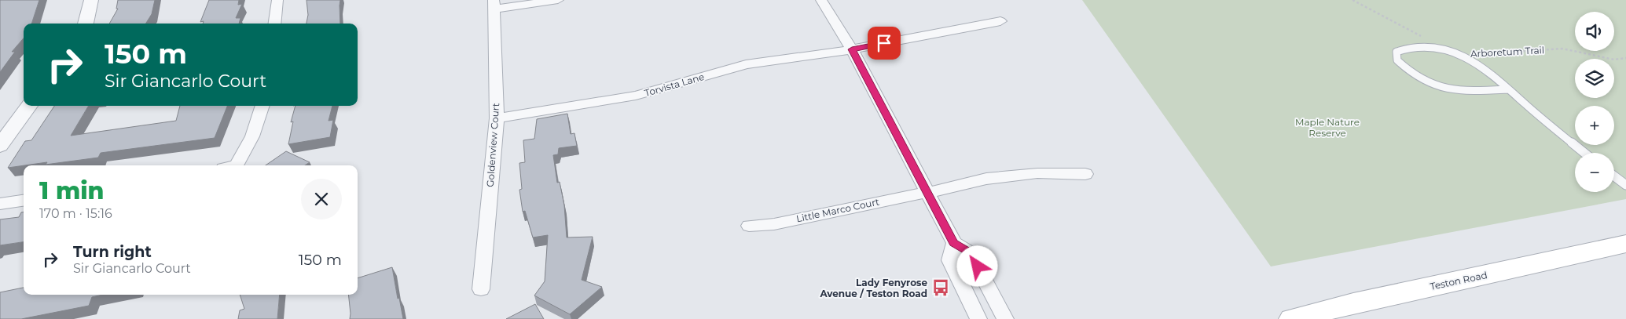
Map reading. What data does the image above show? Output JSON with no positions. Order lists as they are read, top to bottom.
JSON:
{
  "streets": {
    "main road": ["Teston Road"],
    "street": ["Torvista Lane", "Goldenview Court", "Little Marco Court"],
    "path": ["Arboretum Trail"]
  },
  "crossings": [
    ["Torvista Lane", "Goldenview Court"]
  ],
  "parks": ["Maple Nature Reserve"],
  "places": {
    "bus stop": ["Lady Fenyrose Avenue / Teston Road"]
  },
  "page": {
    "map_buttons": ["+", "−"],
    "turn": ["150 m", "Sir Giancarlo Court"],
    "heading": ["1 min", "170 m · 15:16"],
    "list": [
      {
        "name": "Turn right",
        "note": "Sir Giancarlo Court",
        "value": "150 m"
      }
    ]
  }
}
